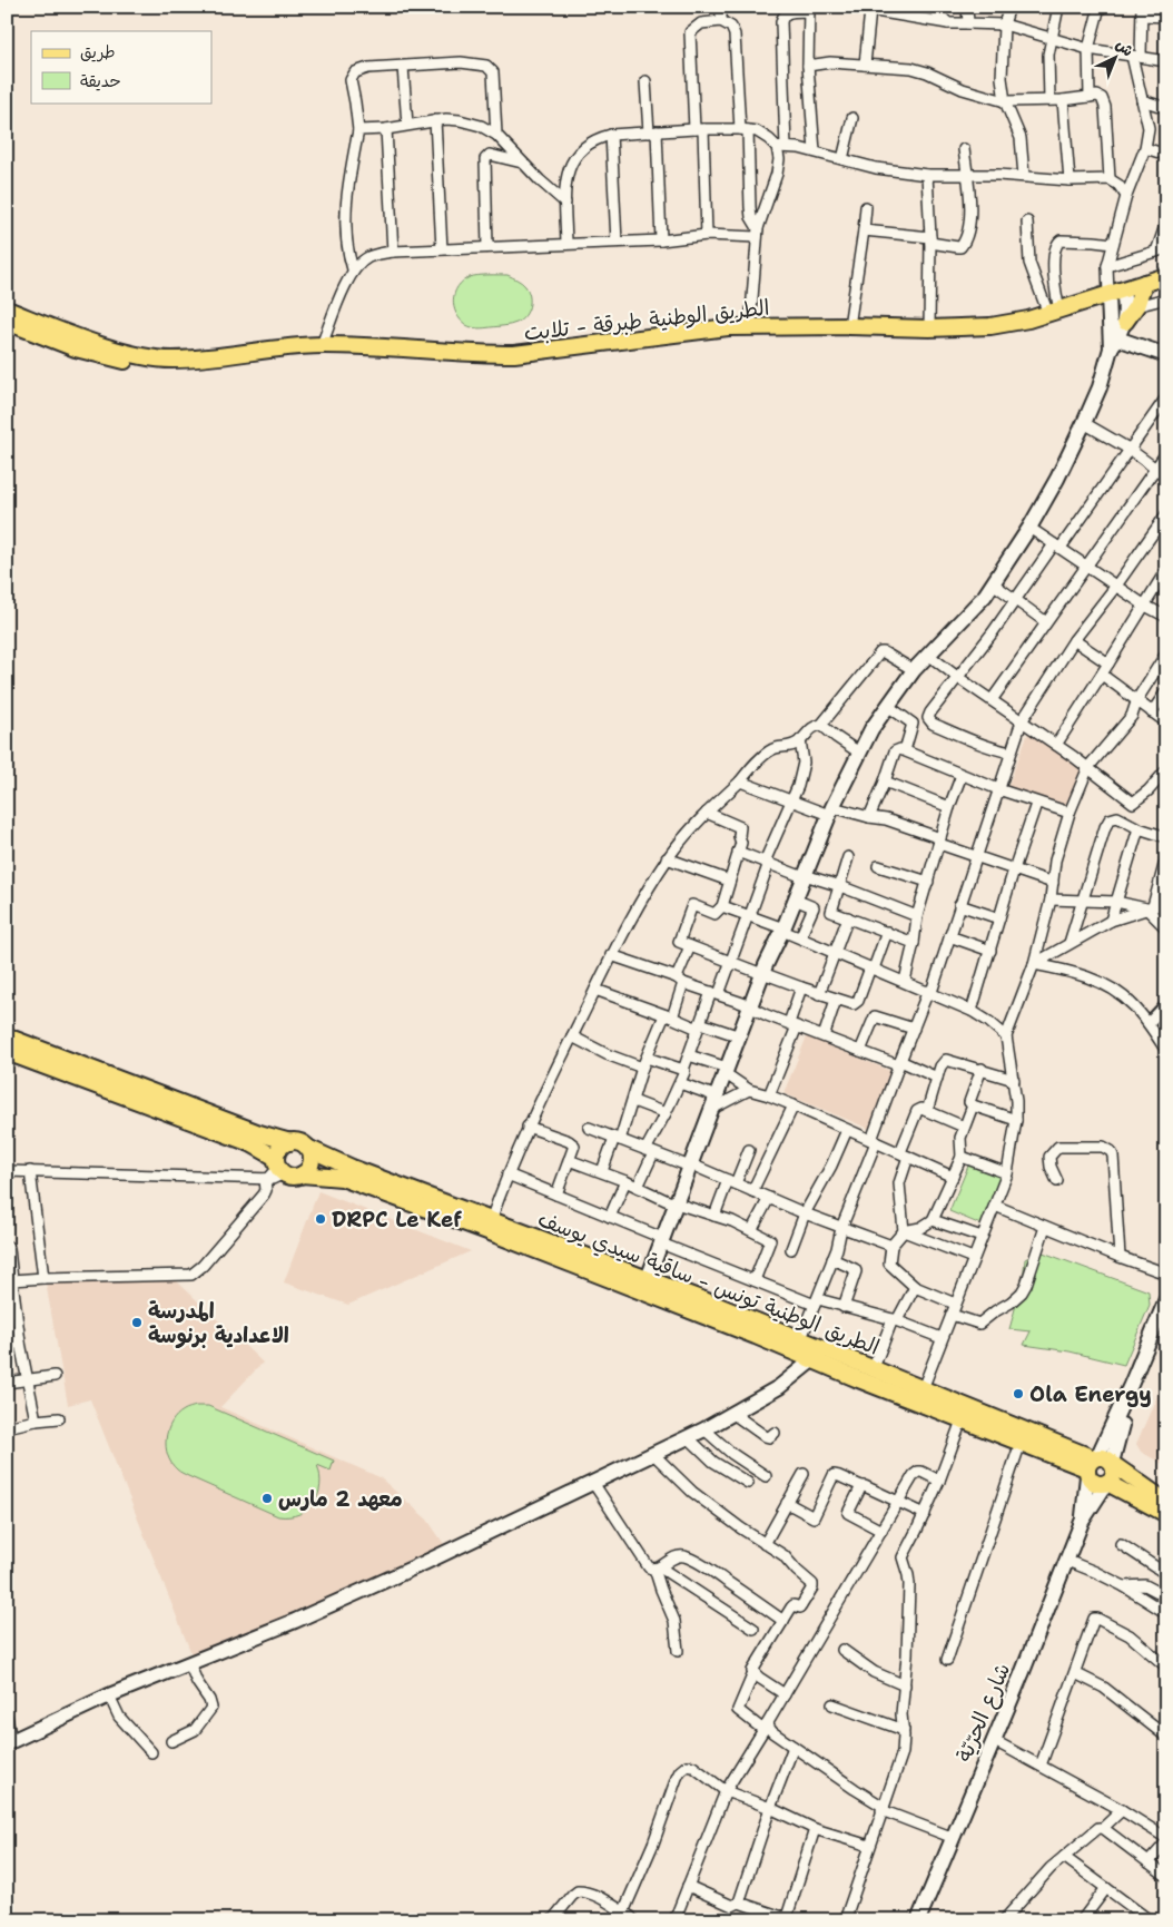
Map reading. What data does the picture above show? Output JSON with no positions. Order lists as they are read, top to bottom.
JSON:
{
  "streets": {
    "main road": ["الطريق الوطنية طبرقة - تلابت", "الطريق الوطنية تونس - ساقية سيدي يوسف"],
    "street": ["شارع الحرّيّة"]
  },
  "crossings": [
    ["الطريق الوطنية تونس - ساقية سيدي يوسف", "شارع الحرّيّة"]
  ],
  "places": [
    "DRPC Le Kef",
    "المدرسة الاعدادية برنوسة",
    "Ola Energy",
    "معهد 2 مارس"
  ],
  "legend": ["طريق", "حديقة"],
  "north": "top right"
}
